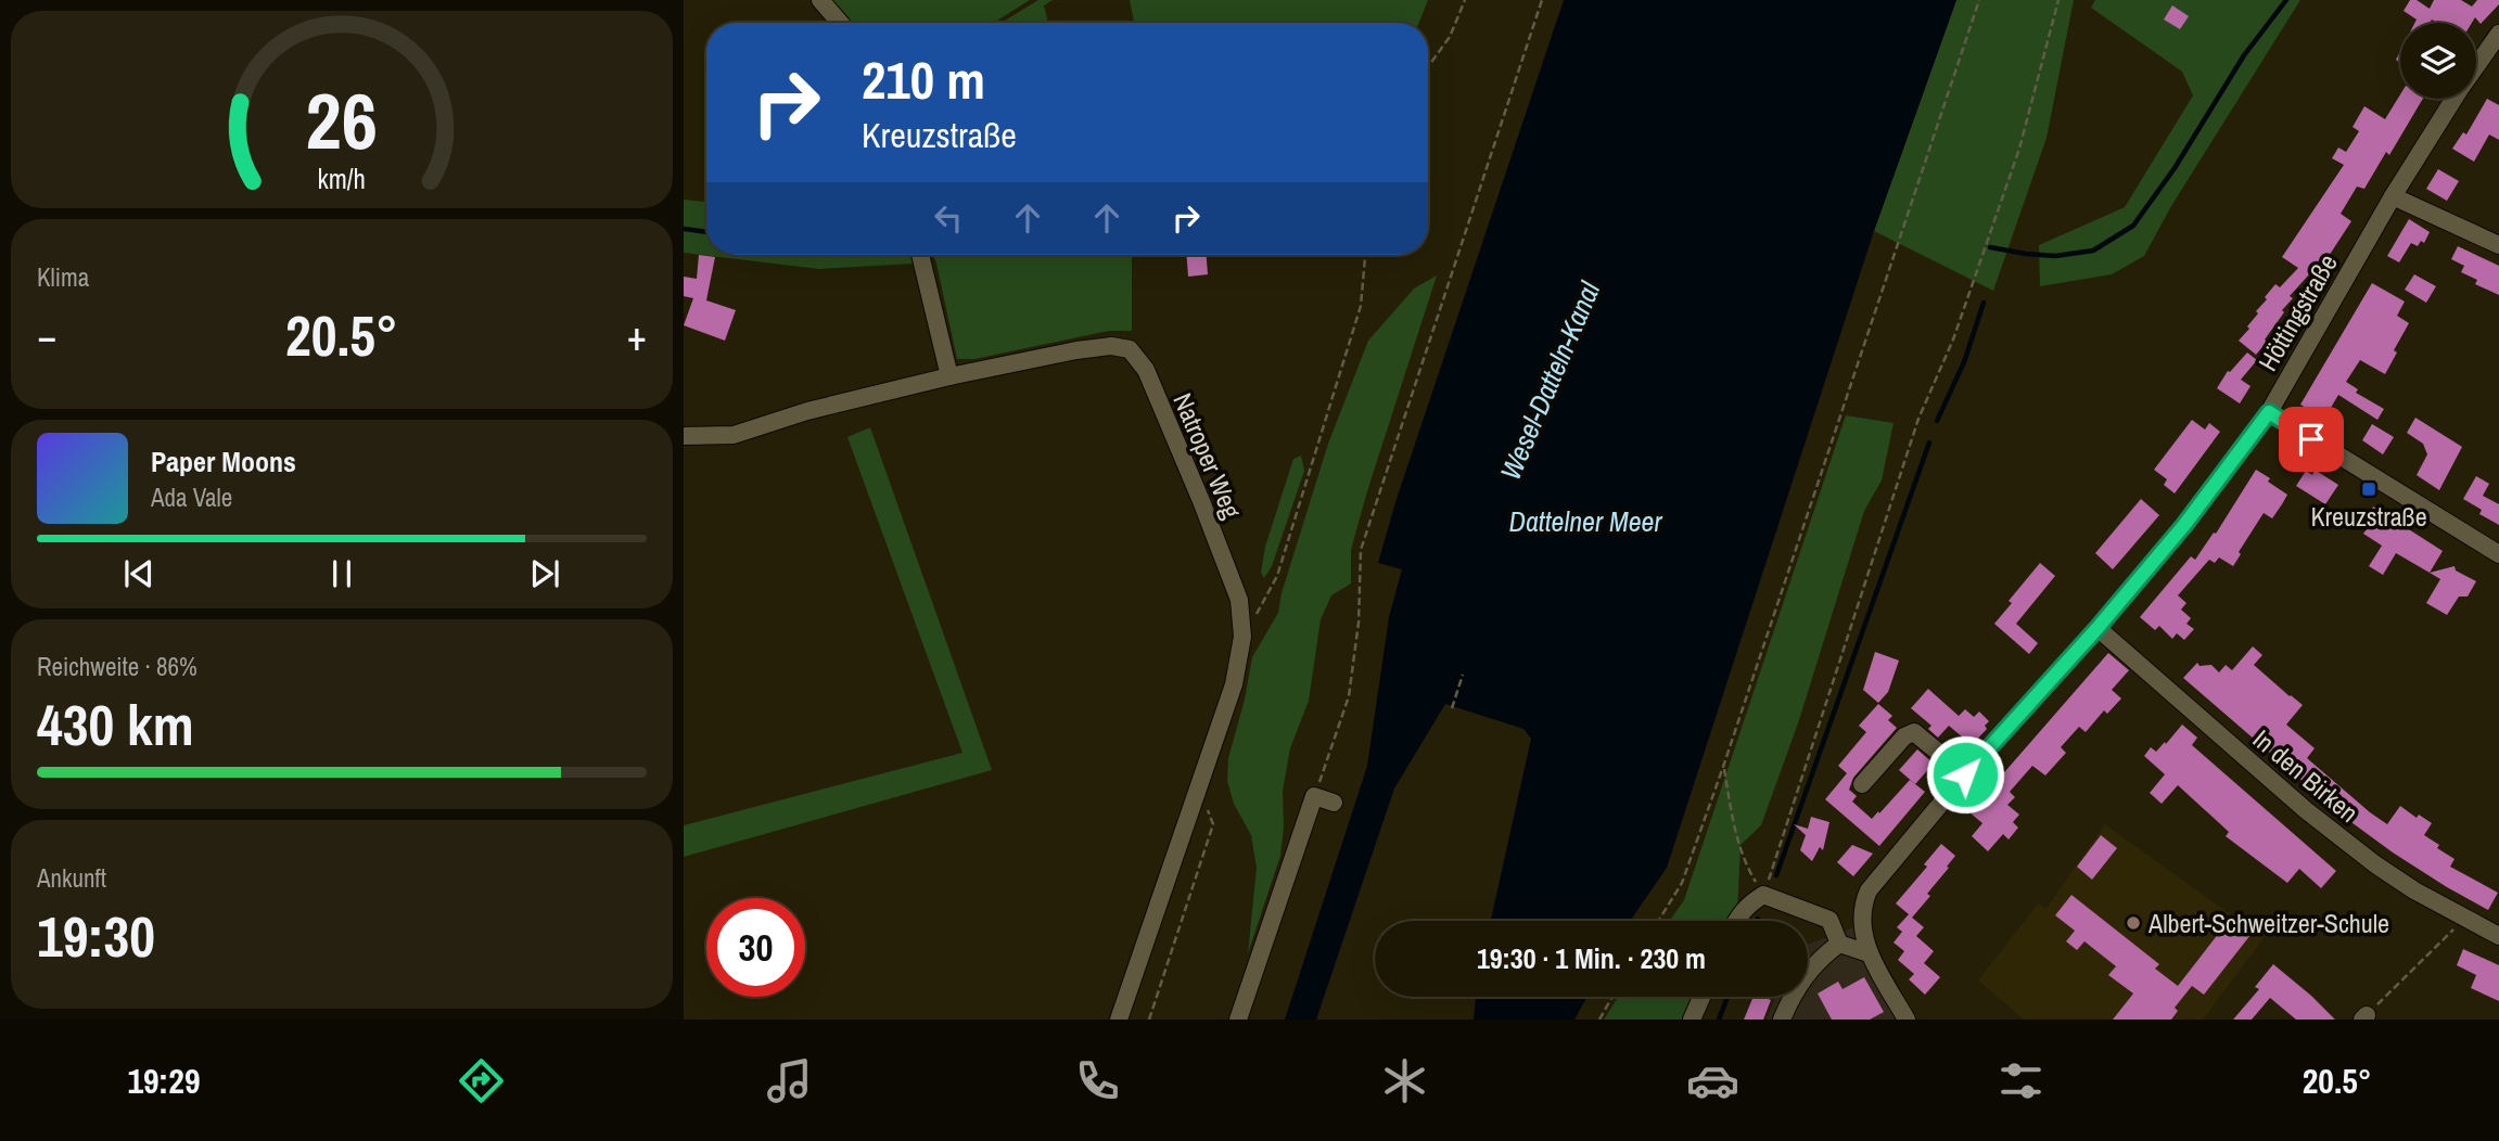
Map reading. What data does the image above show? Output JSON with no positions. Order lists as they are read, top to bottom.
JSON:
{
  "streets": {
    "street": ["Höttingstraße", "Natroper Weg", "In den Birken"]
  },
  "crossings": [
    ["Höttingstraße", "In den Birken"]
  ],
  "water": ["Wesel-Datteln-Kanal", "Dattelner Meer"],
  "places": {
    "transit": ["Kreuzstraße"],
    "other": ["Albert-Schweitzer-Schule"]
  },
  "page": {
    "turn": ["210 m", "Kreuzstraße"],
    "tile": [
      "Klima",
      ["Reichweite · 86%", "430 km"],
      ["Ankunft", "19:30"]
    ],
    "heat": ["−", "20.5°", "+"],
    "song": ["Paper Moons", "Ada Vale"],
    "limit": "30",
    "trip": "19:30 · 1 Min. · 230 m",
    "tabs": ["19:29", "20.5°"],
    "gauge": ["26", "km/h"]
  }
}
